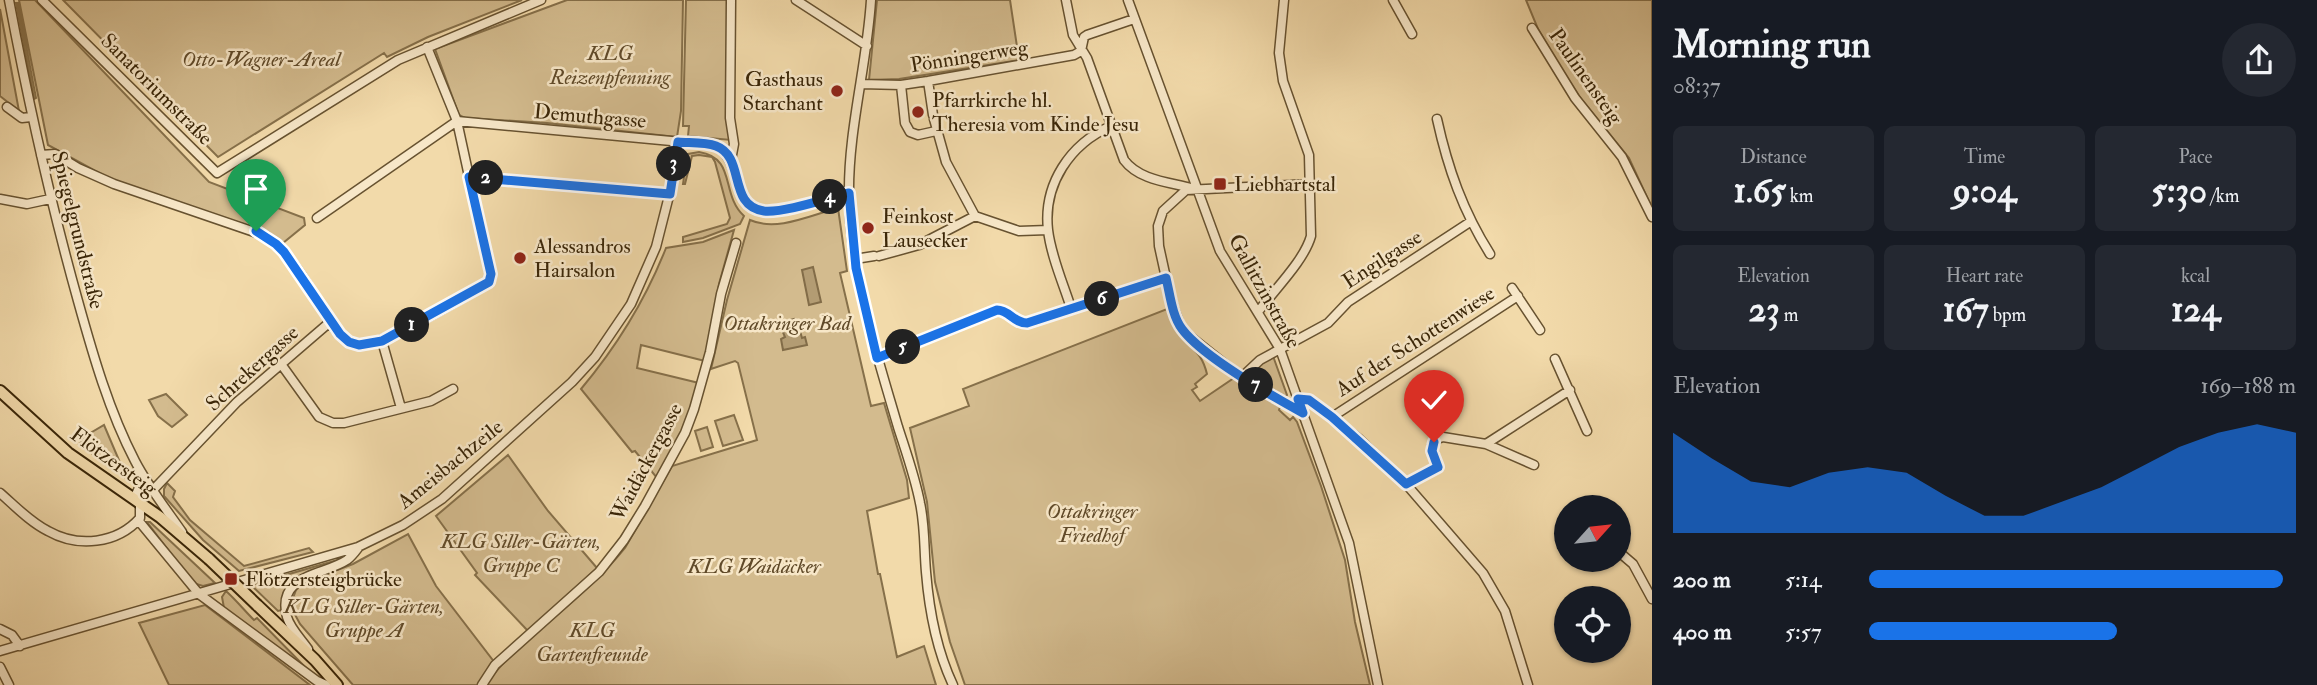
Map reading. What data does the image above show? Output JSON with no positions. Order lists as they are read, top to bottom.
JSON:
{
  "streets": {
    "main road": ["Flötzersteig"],
    "street": [
      "Pönningerweg",
      "Paulinensteig",
      "Sanatoriumstraße",
      "Demuthgasse",
      "Spiegelgrundstraße",
      "Engilgasse",
      "Gallitzinstraße",
      "Auf der Schottenwiese",
      "Schrekergasse",
      "Waidäckergasse",
      "Ameisbachzeile"
    ]
  },
  "crossings": [
    ["Demuthgasse", "Ameisbachzeile"],
    ["Spiegelgrundstraße", "Schrekergasse"],
    ["Spiegelgrundstraße", "Flötzersteig"],
    ["Engilgasse", "Gallitzinstraße"],
    ["Flötzersteig", "Ameisbachzeile"]
  ],
  "parks": [
    "KLG Reizenpfenning",
    "Otto-Wagner-Areal",
    "Ottakringer Bad",
    "Ottakringer Friedhof",
    "KLG Siller-Gärten, Gruppe C",
    "KLG Waidäcker",
    "KLG Siller-Gärten, Gruppe A",
    "KLG Gartenfreunde"
  ],
  "places": {
    "other": [
      "Gasthaus Starchant",
      "Pfarrkirche hl. Theresia vom Kinde Jesu",
      "Feinkost Lausecker",
      "Alessandros Hairsalon"
    ],
    "transit": ["Liebhartstal", "Flötzersteigbrücke"]
  },
  "north": "top right",
  "page": {
    "heading": ["Morning run", "08:37"],
    "stats": [
      ["Distance", "1.65 km"],
      ["Time", "9:04"],
      ["Pace", "5:30 /km"],
      ["Elevation", "23 m"],
      ["Heart rate", "167 bpm"],
      ["kcal", "124"]
    ],
    "pins": [
      "3",
      "2",
      "4",
      "6",
      "1",
      "5",
      "7"
    ],
    "chart": ["Elevation", "169–188 m"],
    "list": [
      {
        "name": "200 m",
        "note": "5:14"
      },
      {
        "name": "400 m",
        "note": "5:57"
      }
    ]
  }
}
